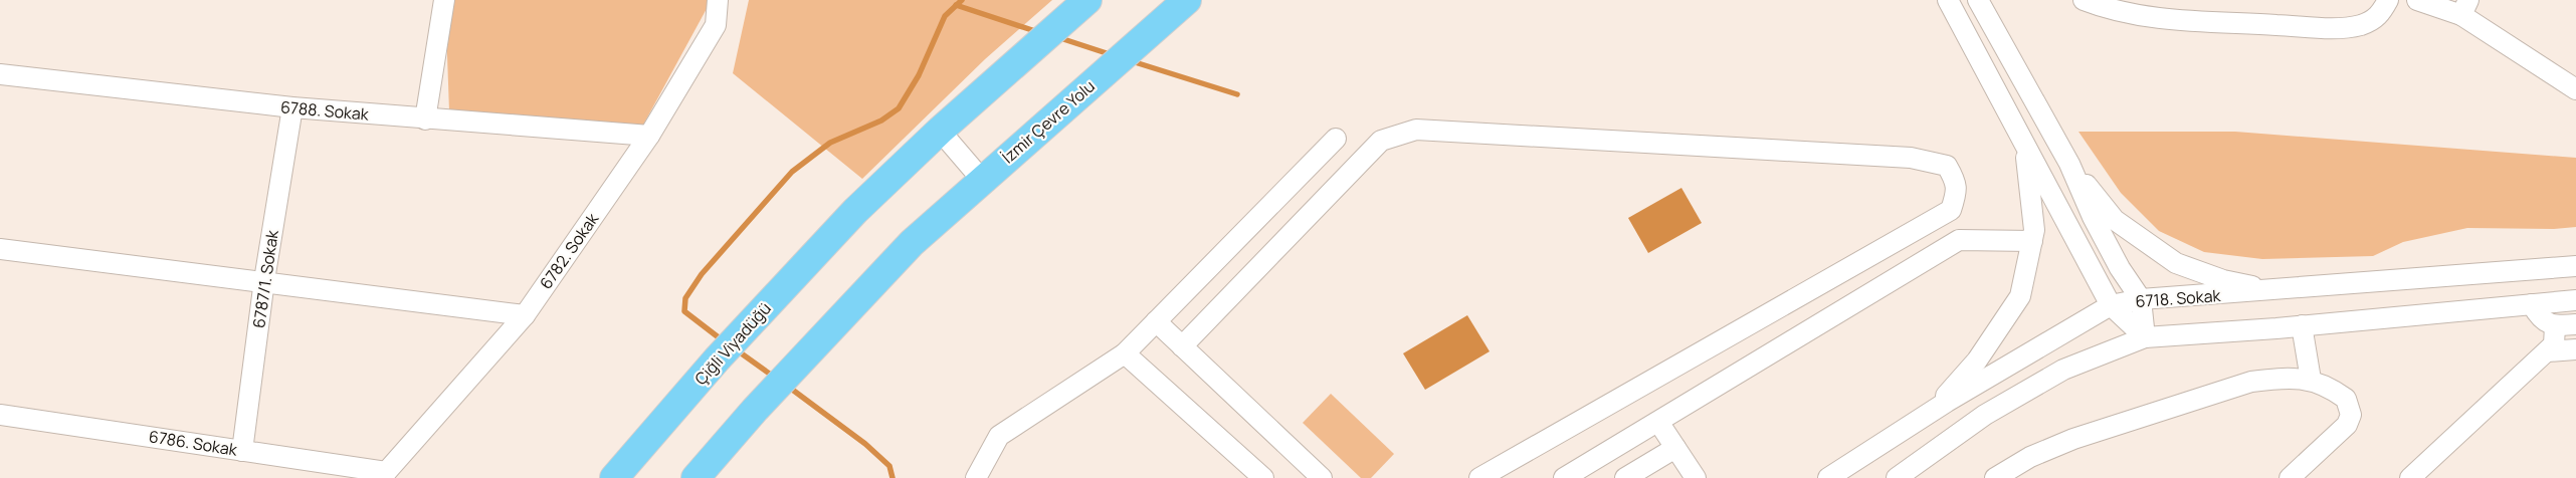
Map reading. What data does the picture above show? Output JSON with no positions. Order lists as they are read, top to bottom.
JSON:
{
  "streets": {
    "highway": ["İzmir Çevre Yolu", "Çiğli Viyadüğü"],
    "street": [
      "6788. Sokak",
      "6782. Sokak",
      "6787/1. Sokak",
      "6718. Sokak",
      "6786. Sokak"
    ]
  },
  "crossings": [
    ["6788. Sokak", "6782. Sokak"],
    ["6788. Sokak", "6787/1. Sokak"],
    ["6782. Sokak", "6786. Sokak"],
    ["6787/1. Sokak", "6786. Sokak"]
  ]
}
